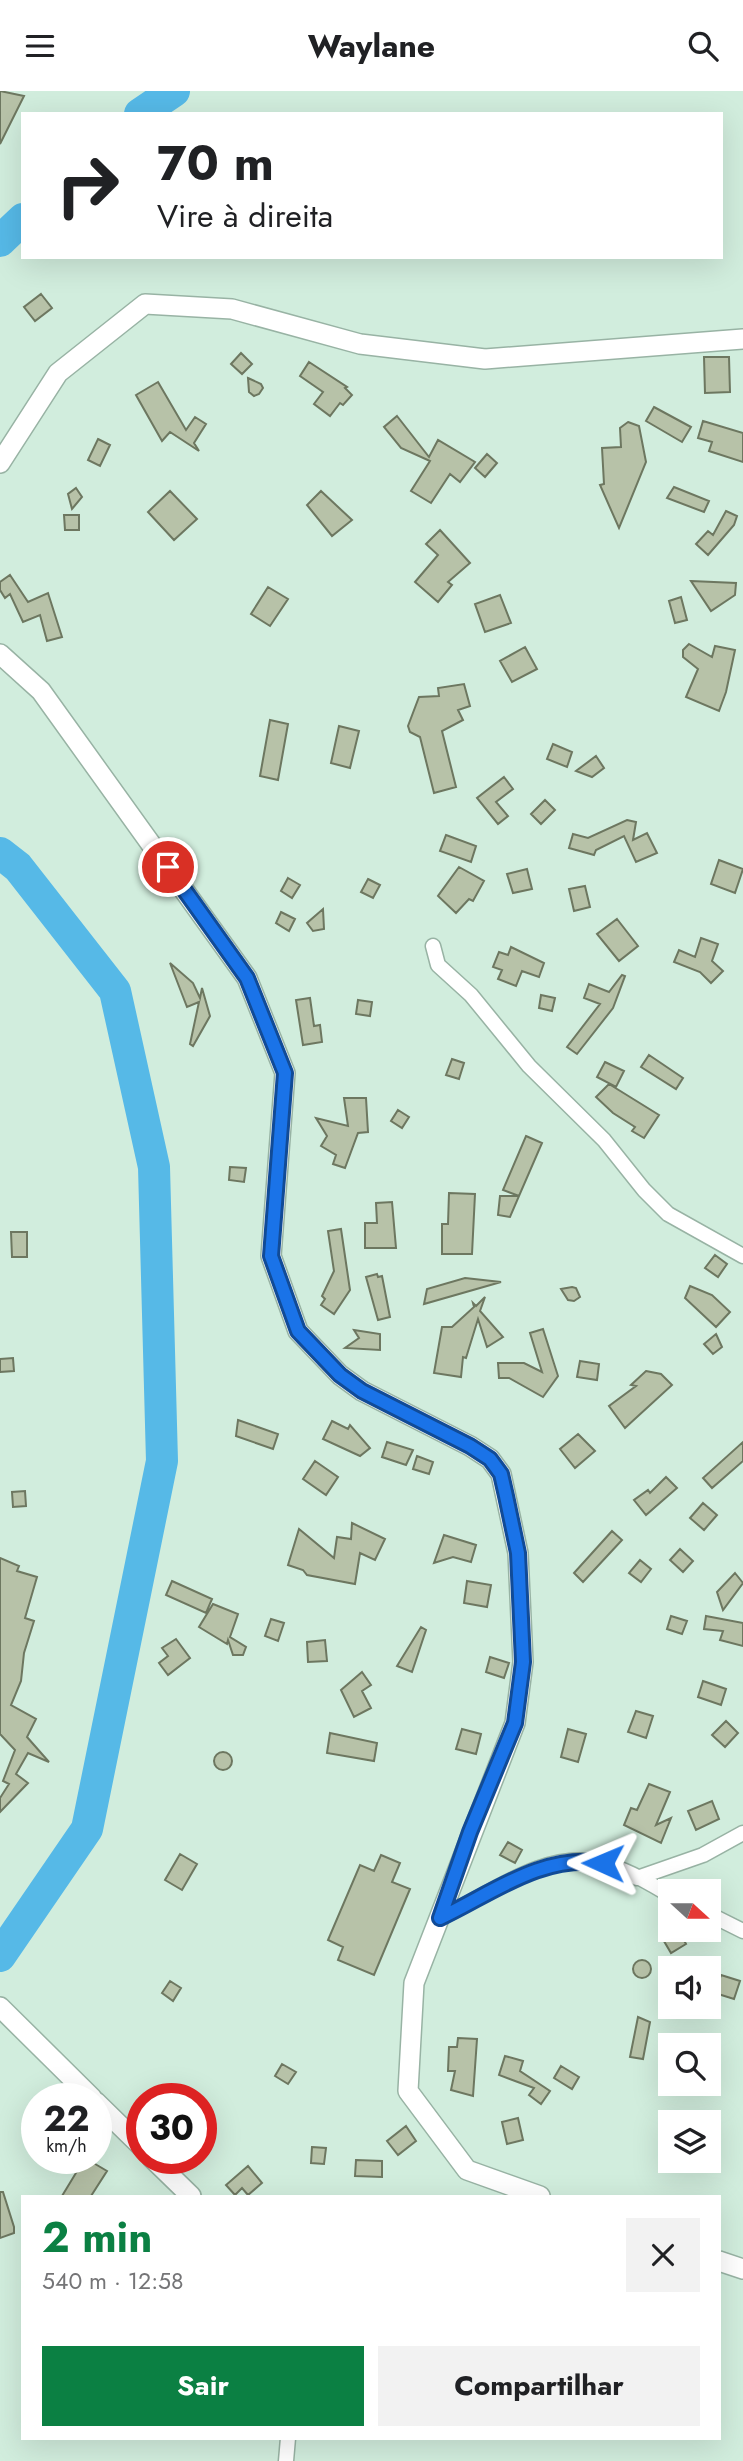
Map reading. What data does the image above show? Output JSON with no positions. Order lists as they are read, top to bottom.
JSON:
{
  "north": "right",
  "page": {
    "header": "Waylane",
    "turn": ["70 m", "Vire à direita"],
    "speed": "22 km/h",
    "limit": "30",
    "heading": ["2 min", "540 m · 12:58"],
    "buttons": ["Sair", "Compartilhar"]
  }
}
